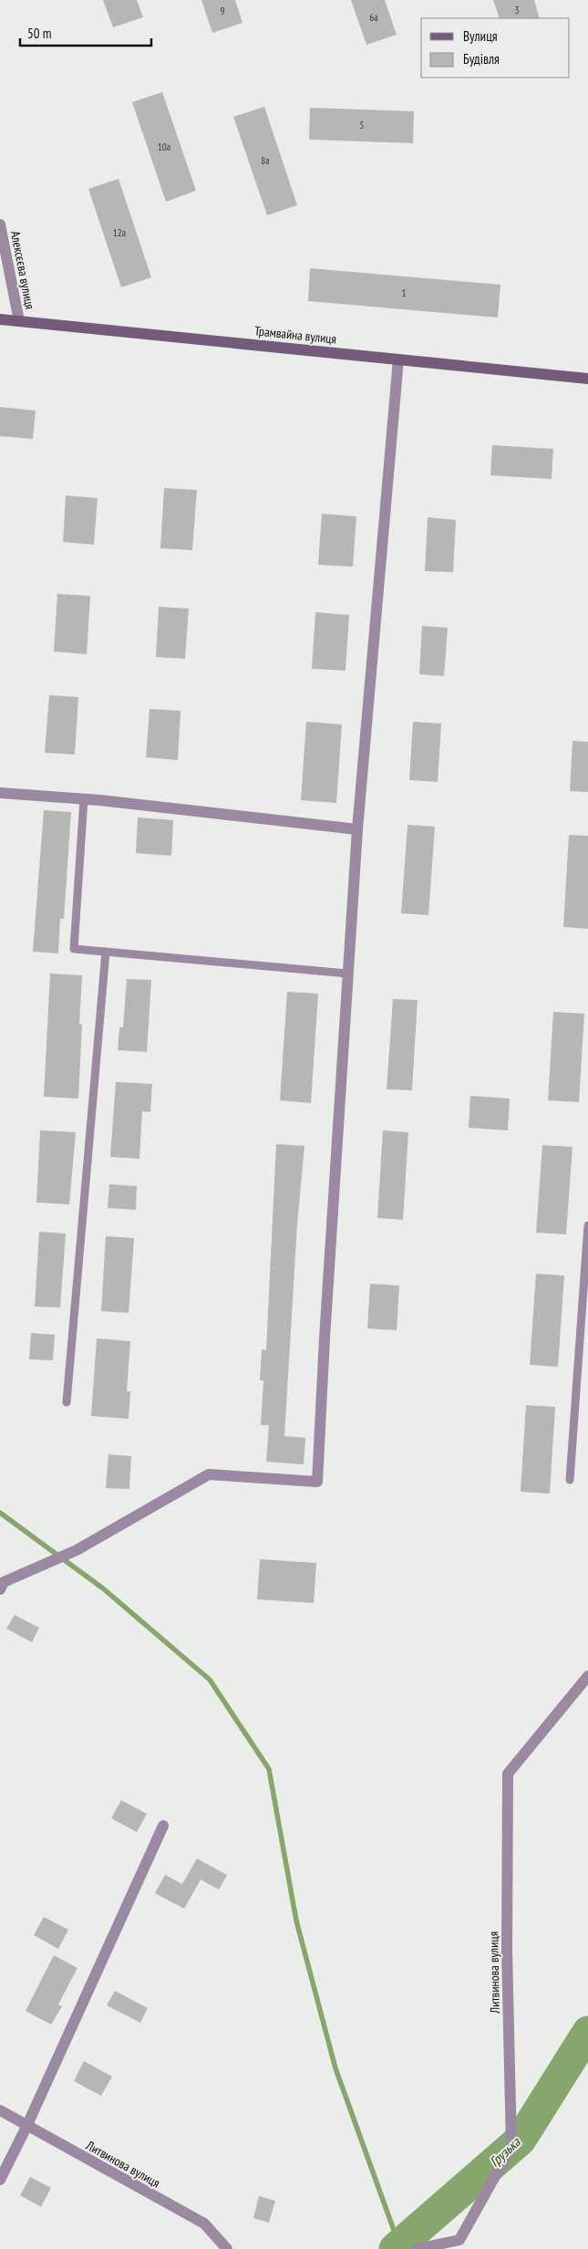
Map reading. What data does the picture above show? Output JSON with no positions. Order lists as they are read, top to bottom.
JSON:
{
  "streets": {
    "street": ["Алексєєва вулиця", "Трамвайна вулиця", "Литвинова вулиця"]
  },
  "crossings": [
    ["Алексєєва вулиця", "Трамвайна вулиця"]
  ],
  "water": ["Грузька"],
  "house_numbers": [
    "3",
    "9",
    "6а",
    "5",
    "10а",
    "8а",
    "12а",
    "1"
  ],
  "legend": ["Вулиця", "Будівля"],
  "scale_bar": "50 m"
}
